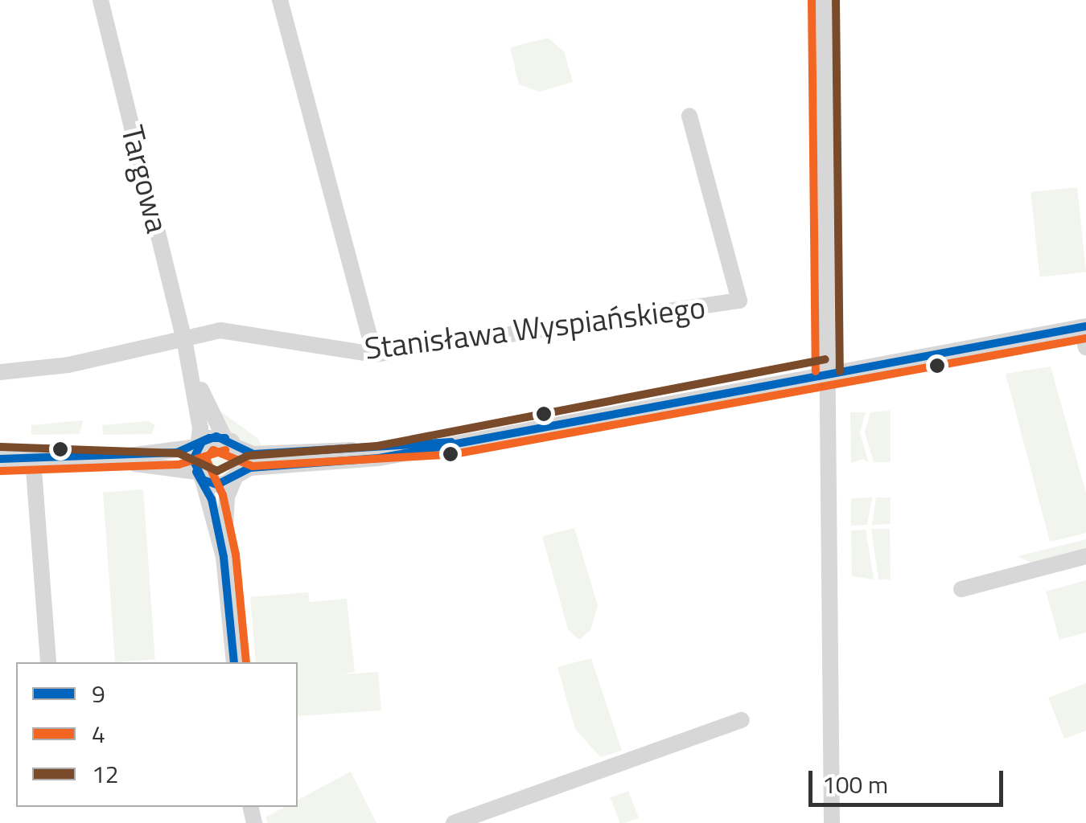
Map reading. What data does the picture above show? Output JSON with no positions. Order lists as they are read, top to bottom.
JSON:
{
  "streets": {
    "street": ["Targowa", "Stanisława Wyspiańskiego"]
  },
  "crossings": [
    ["Targowa", "Stanisława Wyspiańskiego"]
  ],
  "lines": ["transit line 4", "transit line 12", "transit line 9"],
  "legend": ["9", "4", "12"],
  "scale_bar": "100 m"
}
